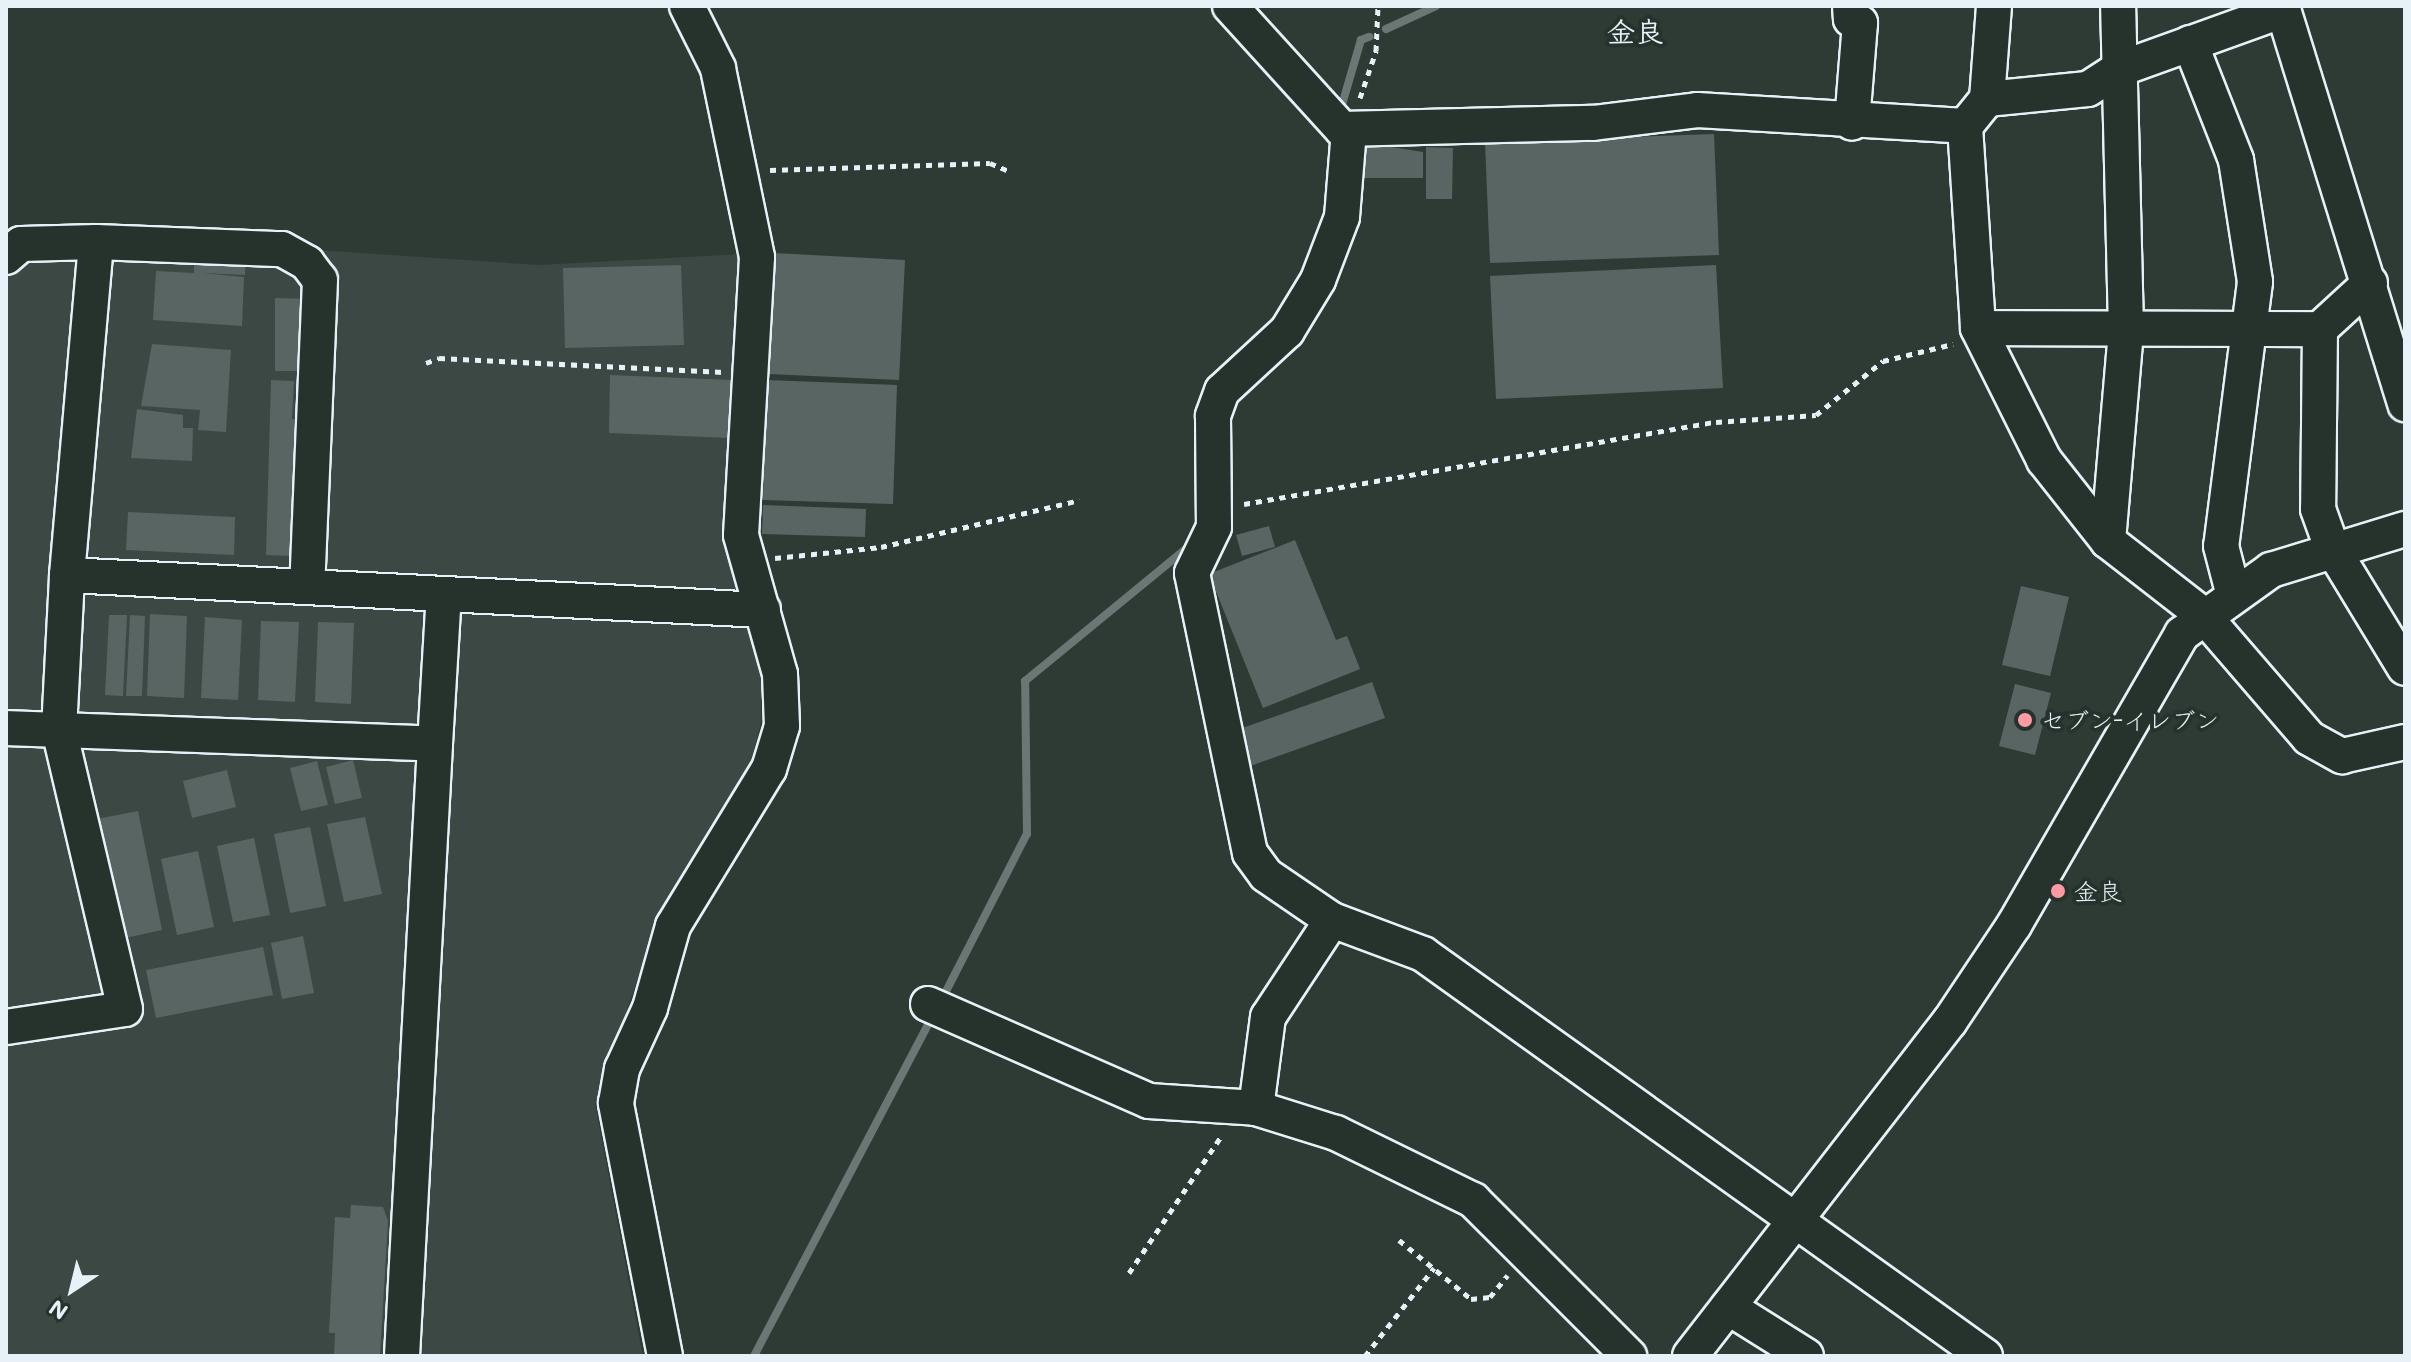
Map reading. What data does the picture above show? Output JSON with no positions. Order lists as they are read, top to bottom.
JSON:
{
  "districts": ["金良"],
  "places": ["セブン-イレブン", "金良"],
  "north": "bottom left"
}
